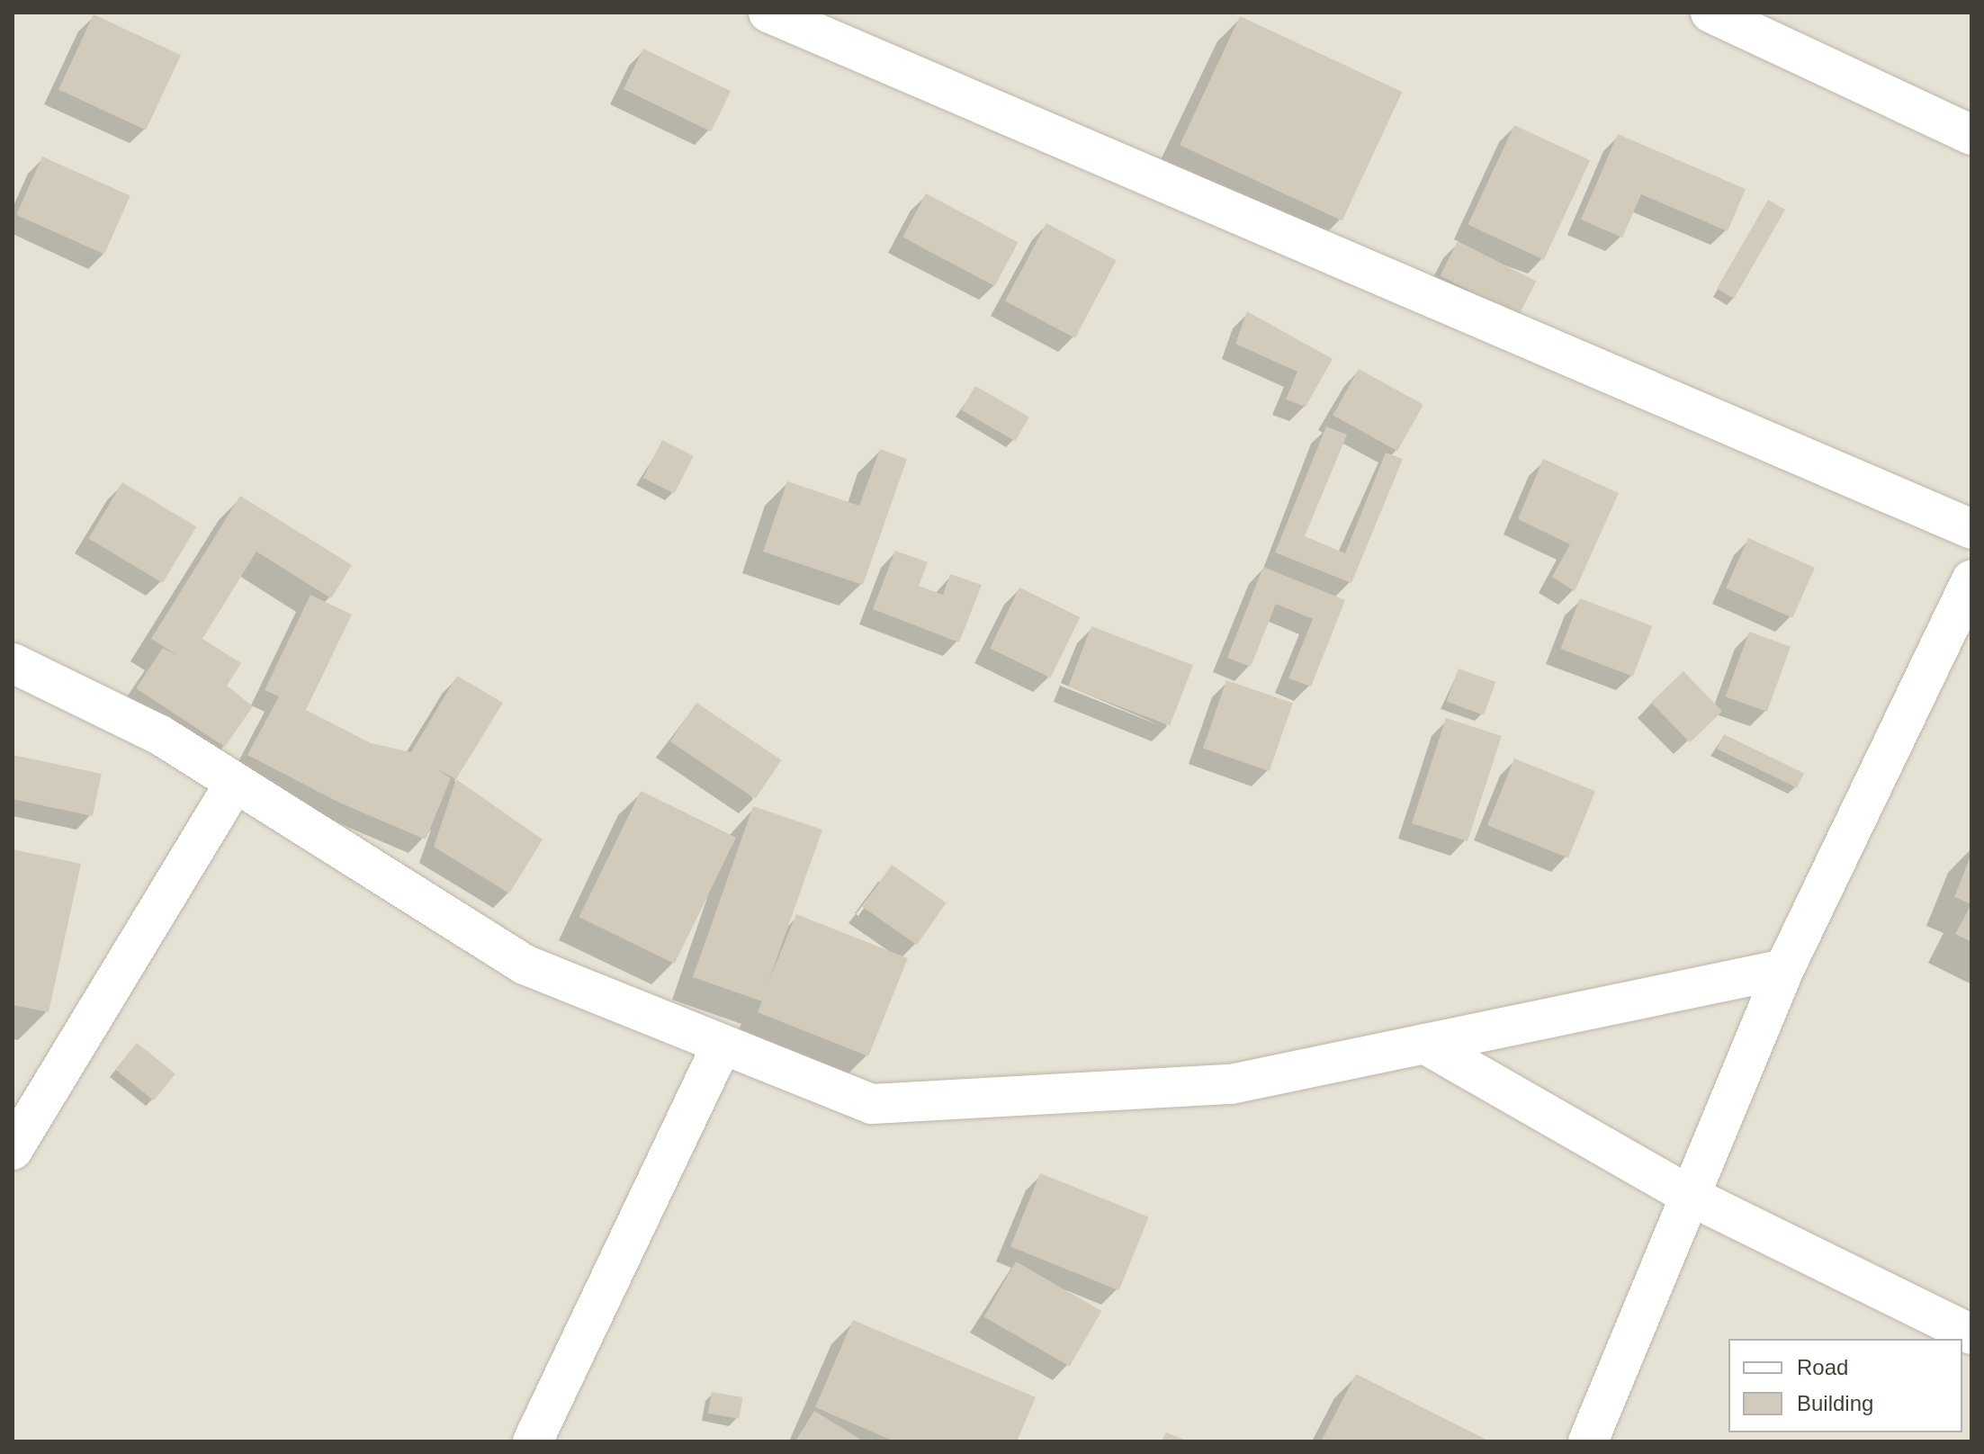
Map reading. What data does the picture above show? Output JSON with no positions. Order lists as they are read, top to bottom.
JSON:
{
  "legend": ["Road", "Building"]
}
